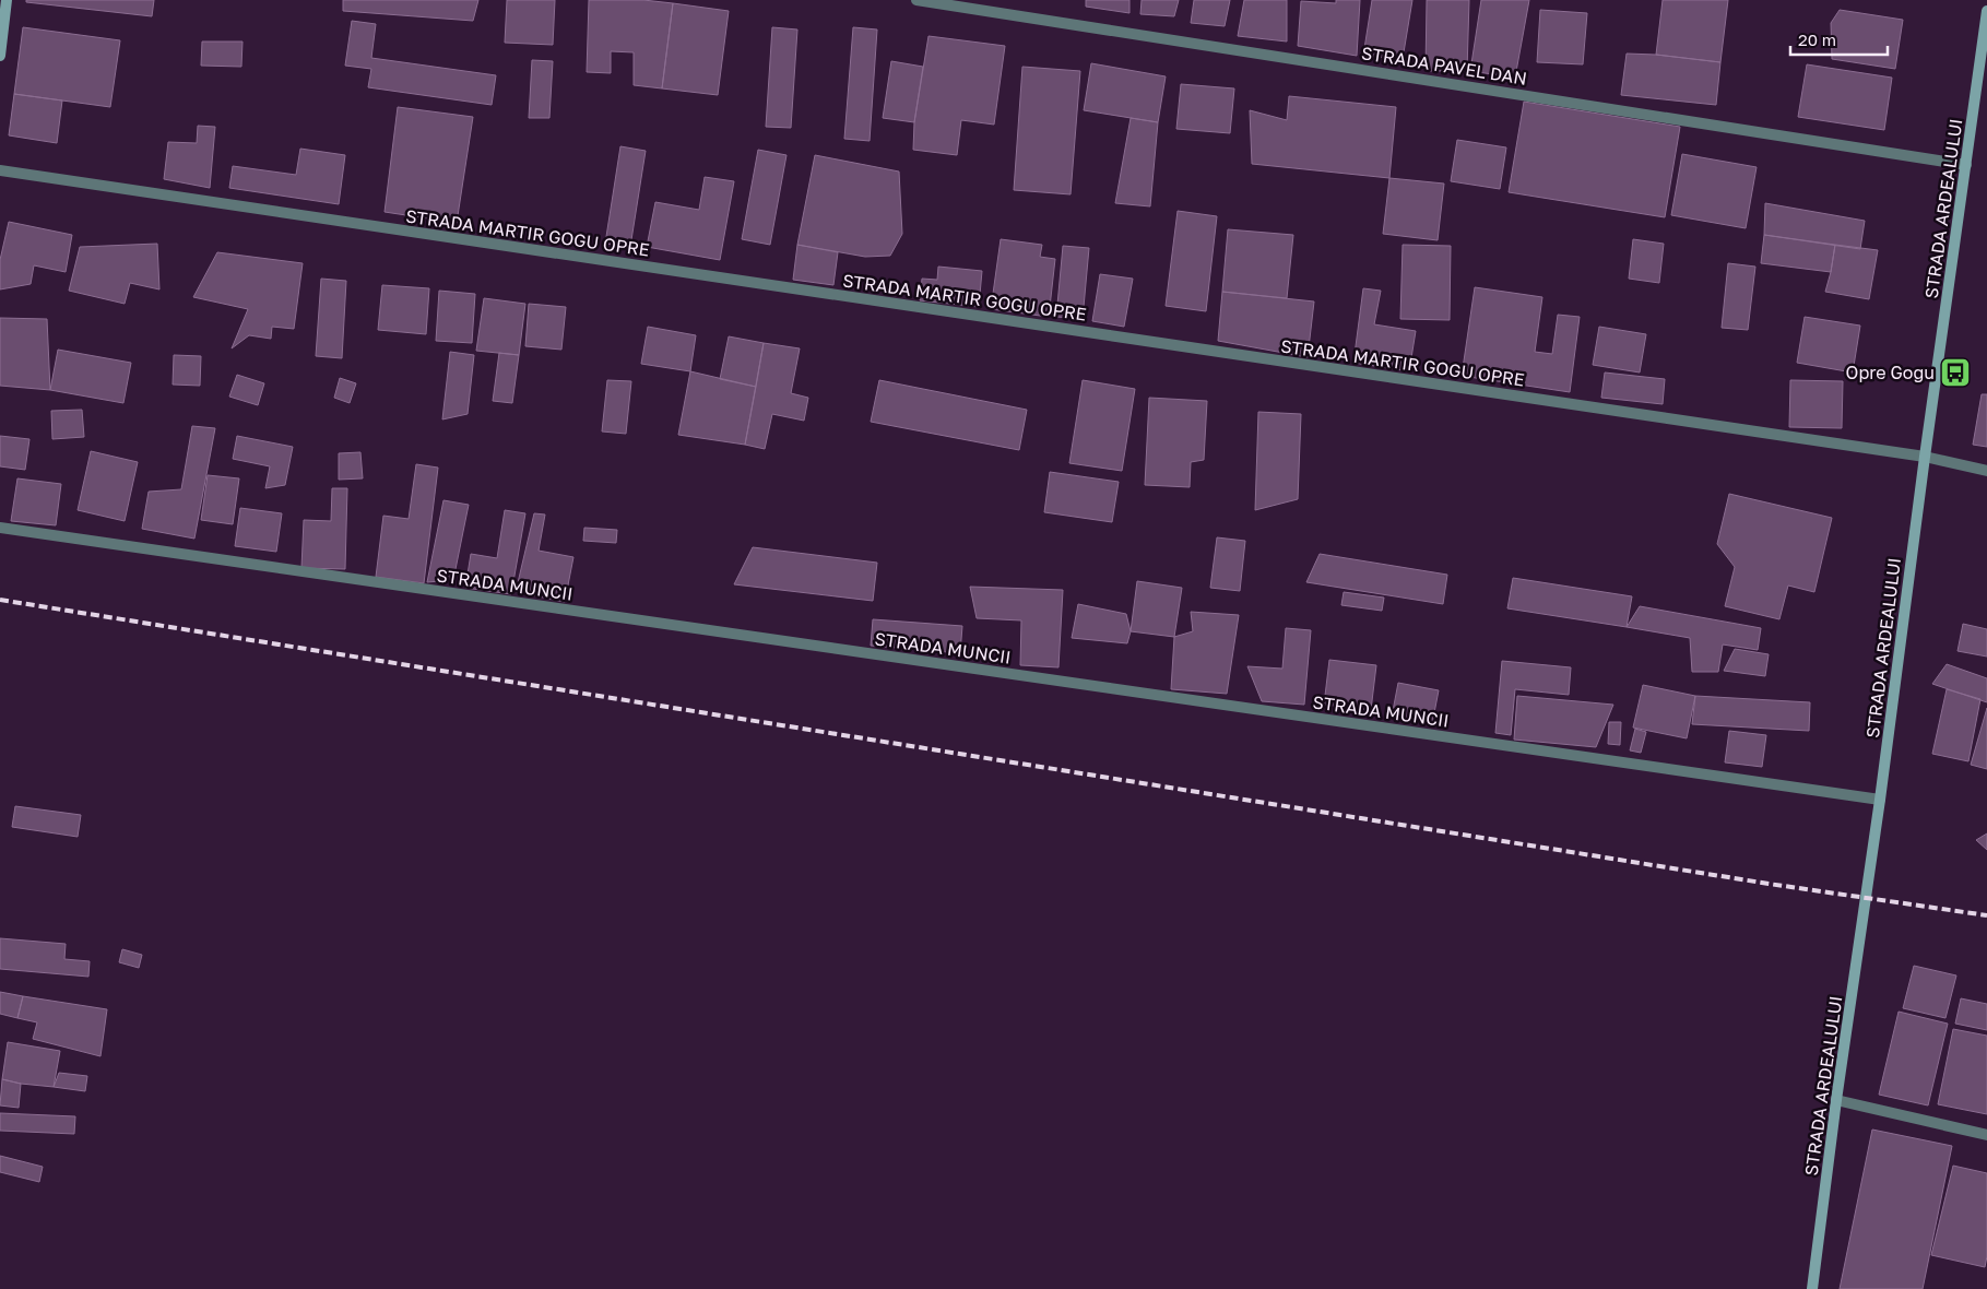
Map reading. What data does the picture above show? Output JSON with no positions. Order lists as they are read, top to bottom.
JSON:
{
  "streets": {
    "street": [
      "STRADA PAVEL DAN",
      "STRADA ARDEALULUI",
      "STRADA MARTIR GOGU OPRE",
      "STRADA MUNCII"
    ]
  },
  "crossings": [
    ["STRADA PAVEL DAN", "STRADA ARDEALULUI"],
    ["STRADA ARDEALULUI", "STRADA MARTIR GOGU OPRE"],
    ["STRADA ARDEALULUI", "STRADA MUNCII"]
  ],
  "places": {
    "bus stop": ["Opre Gogu"]
  },
  "scale_bar": "20 m"
}
